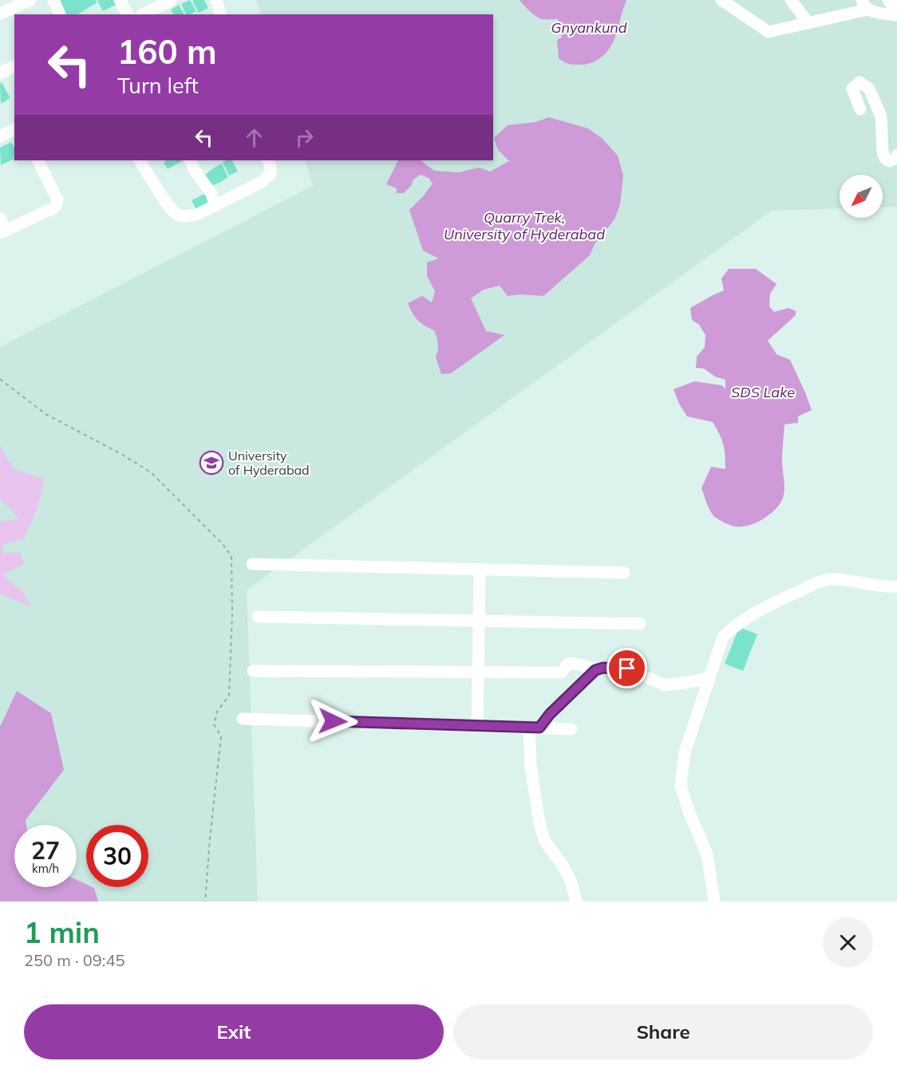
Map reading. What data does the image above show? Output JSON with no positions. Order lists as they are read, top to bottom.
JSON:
{
  "water": ["Gnyankund", "Quarry Trek, University of Hyderabad", "SDS Lake"],
  "places": {
    "school or university": ["University of Hyderabad"]
  },
  "north": "bottom left",
  "page": {
    "turn": ["160 m", "Turn left"],
    "speed": "27 km/h",
    "limit": "30",
    "heading": ["1 min", "250 m · 09:45"],
    "buttons": ["Exit", "Share"]
  }
}
